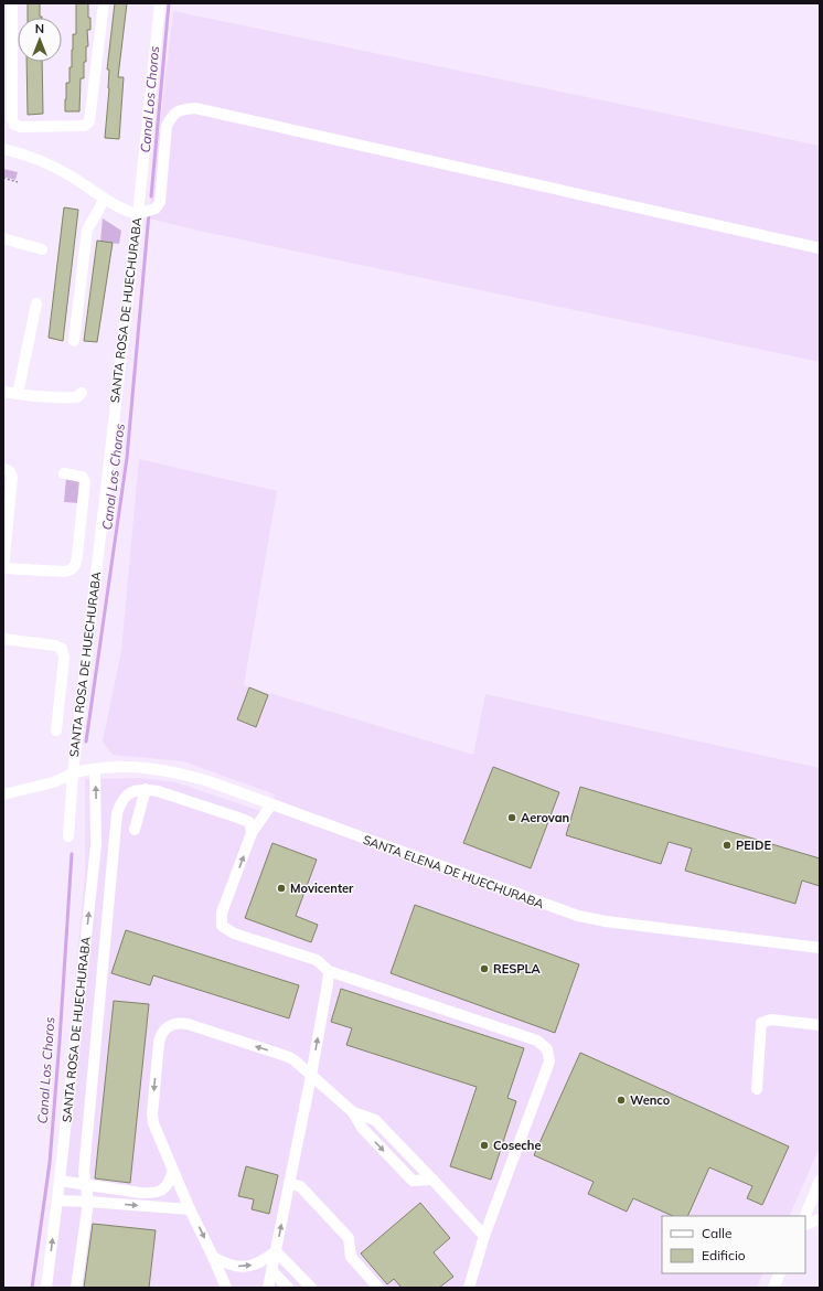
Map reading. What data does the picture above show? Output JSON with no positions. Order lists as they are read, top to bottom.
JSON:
{
  "streets": {
    "street": ["SANTA ROSA DE HUECHURABA", "SANTA ELENA DE HUECHURABA"]
  },
  "crossings": [
    ["SANTA ROSA DE HUECHURABA", "SANTA ELENA DE HUECHURABA"]
  ],
  "water": ["Canal Los Choros"],
  "places": [
    "Aerovan",
    "PEIDE",
    "Movicenter",
    "RESPLA",
    "Wenco",
    "Coseche"
  ],
  "legend": ["Calle", "Edificio"],
  "north": "top"
}
